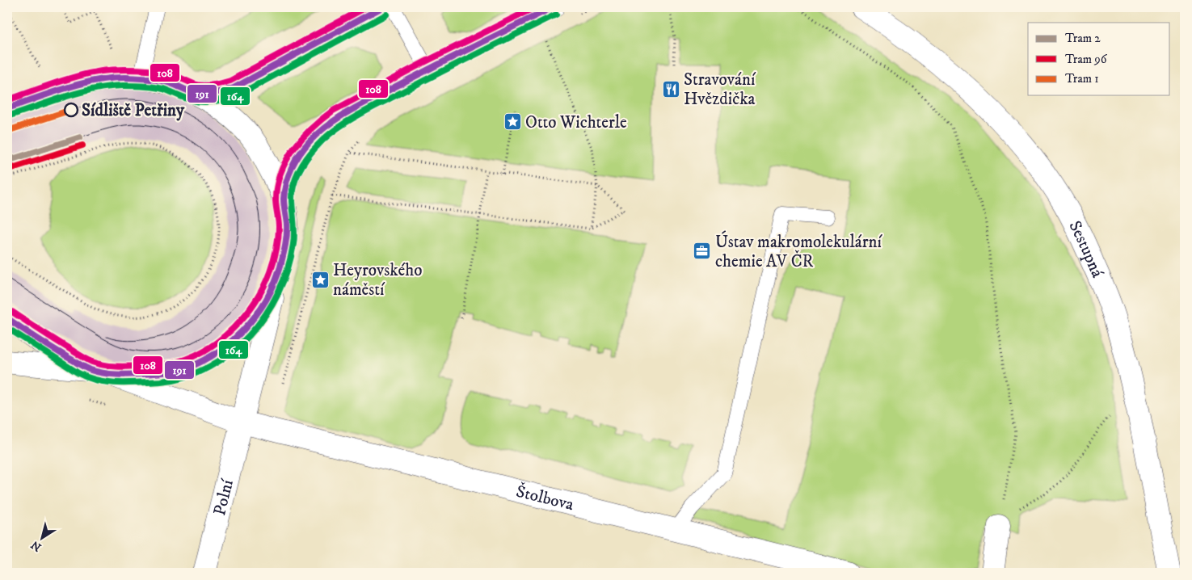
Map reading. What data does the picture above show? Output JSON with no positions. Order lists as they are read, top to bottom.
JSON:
{
  "streets": {
    "street": ["Sestupná", "Polní", "Štolbova"]
  },
  "crossings": [
    ["Polní", "Štolbova"]
  ],
  "places": {
    "restaurant": ["Stravování Hvězdička"],
    "other": ["Sídliště Petřiny"],
    "place": ["Otto Wichterle", "Heyrovského náměstí"],
    "office": ["Ústav makromolekulární chemie AV ČR"]
  },
  "lines": [
    "transit line 191",
    "transit line 108",
    "transit line 164",
    "tram line 1",
    "tram line 2",
    "tram line 96"
  ],
  "legend": ["Tram 2", "Tram 96", "Tram 1"],
  "north": "bottom left"
}
